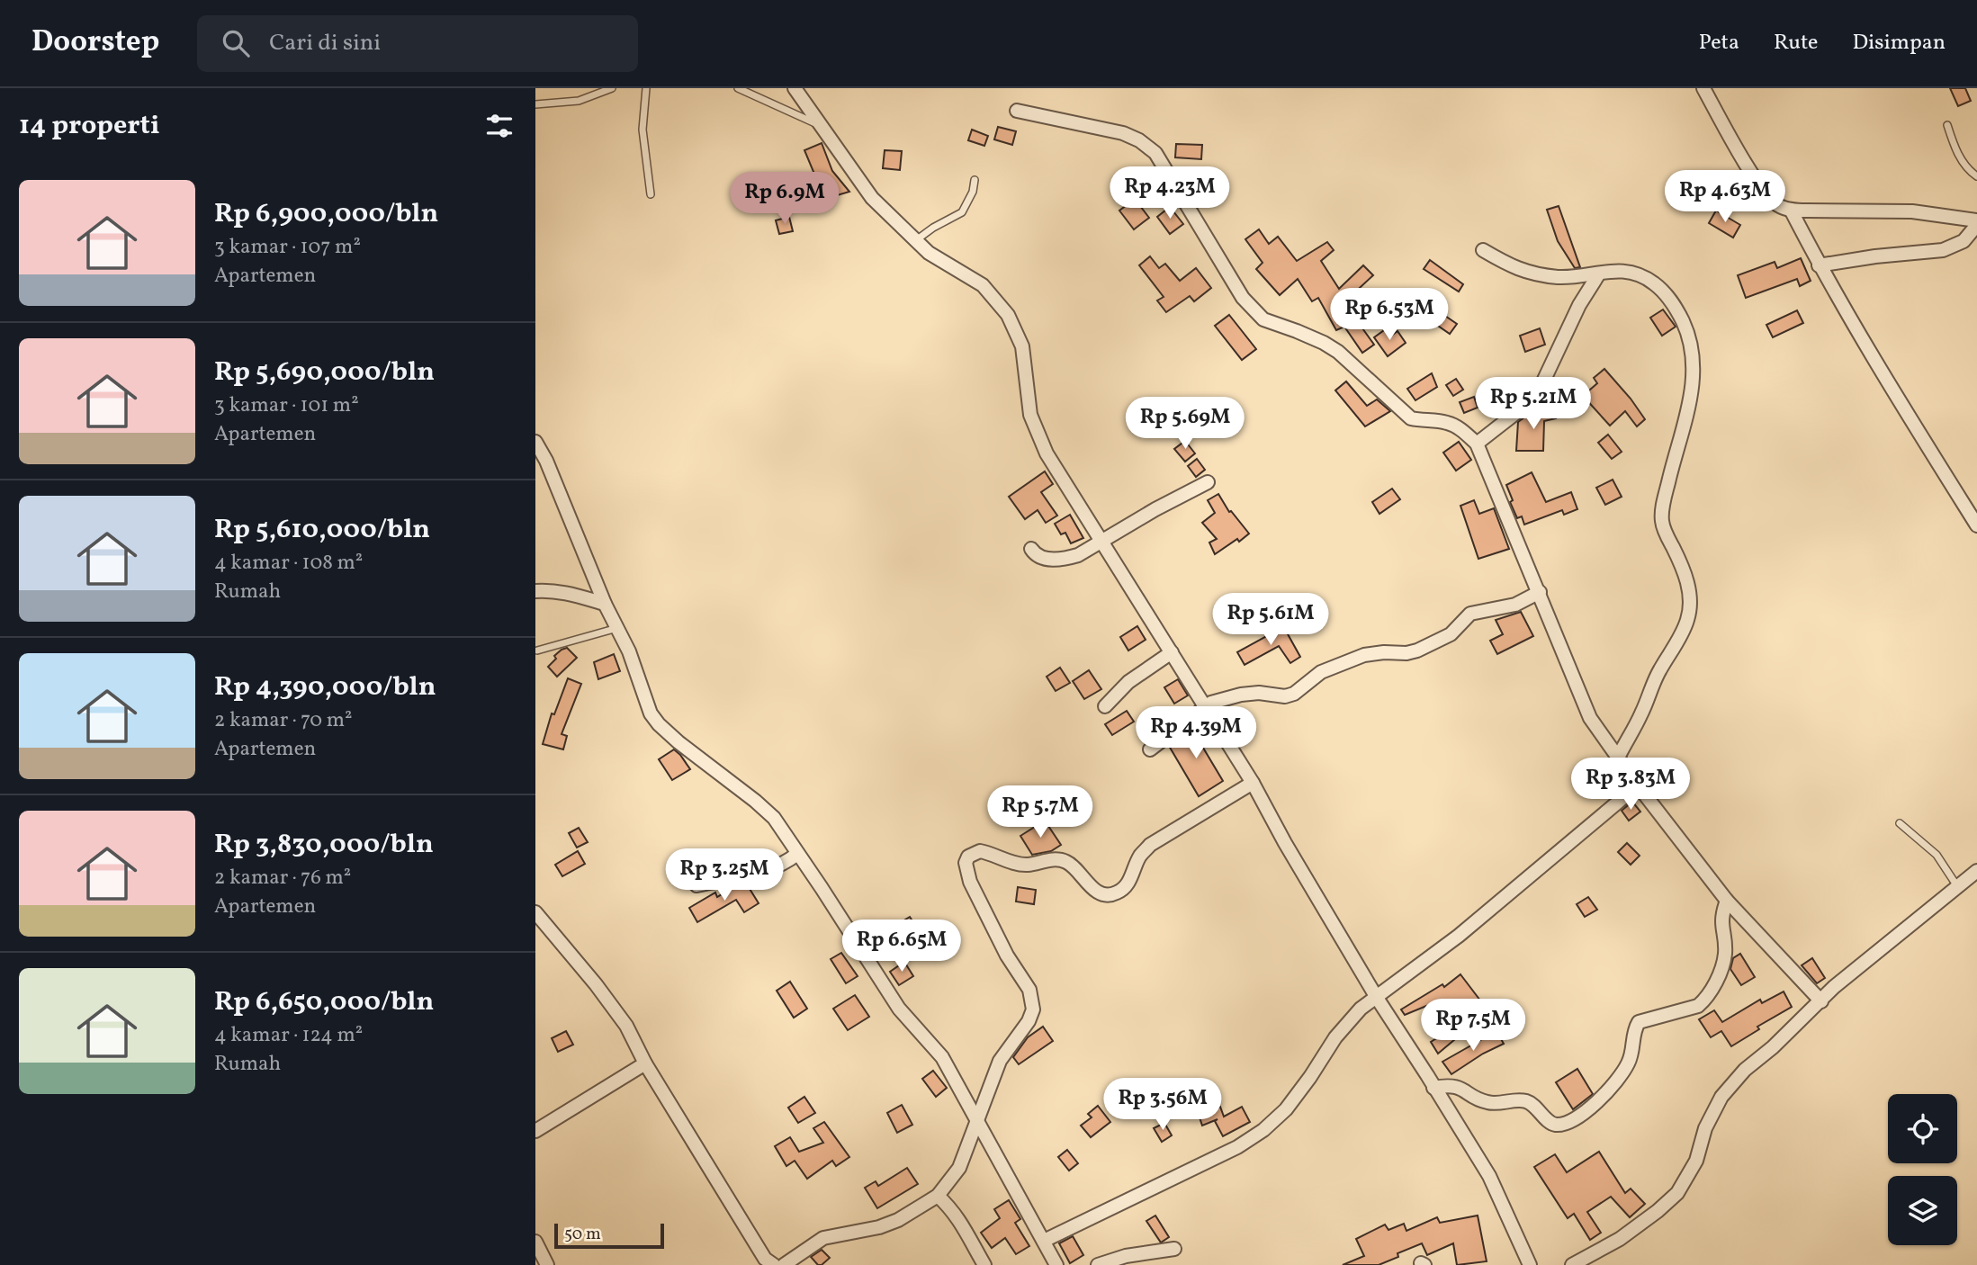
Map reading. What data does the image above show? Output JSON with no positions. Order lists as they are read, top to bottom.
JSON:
{
  "scale_bar": "50 m",
  "page": {
    "header": "Doorstep",
    "search": "Cari di sini",
    "nav": ["Peta", "Rute", "Disimpan"],
    "heading": "14 properti",
    "list": [
      {
        "name": "Rp 6,900,000/bln",
        "note": "3 kamar · 107 m² · Apartemen"
      },
      {
        "name": "Rp 5,690,000/bln",
        "note": "3 kamar · 101 m² · Apartemen"
      },
      {
        "name": "Rp 5,610,000/bln",
        "note": "4 kamar · 108 m² · Rumah"
      },
      {
        "name": "Rp 4,390,000/bln",
        "note": "2 kamar · 70 m² · Apartemen"
      },
      {
        "name": "Rp 3,830,000/bln",
        "note": "2 kamar · 76 m² · Apartemen"
      },
      {
        "name": "Rp 6,650,000/bln",
        "note": "4 kamar · 124 m² · Rumah"
      }
    ],
    "price": [
      "Rp 4.23M",
      "Rp 4.63M",
      "Rp 6.9M",
      "Rp 6.53M",
      "Rp 5.21M",
      "Rp 5.69M",
      "Rp 5.61M",
      "Rp 4.39M",
      "Rp 3.83M",
      "Rp 5.7M",
      "Rp 3.25M",
      "Rp 6.65M",
      "Rp 7.5M",
      "Rp 3.56M"
    ],
    "scale": "50 m"
  }
}
